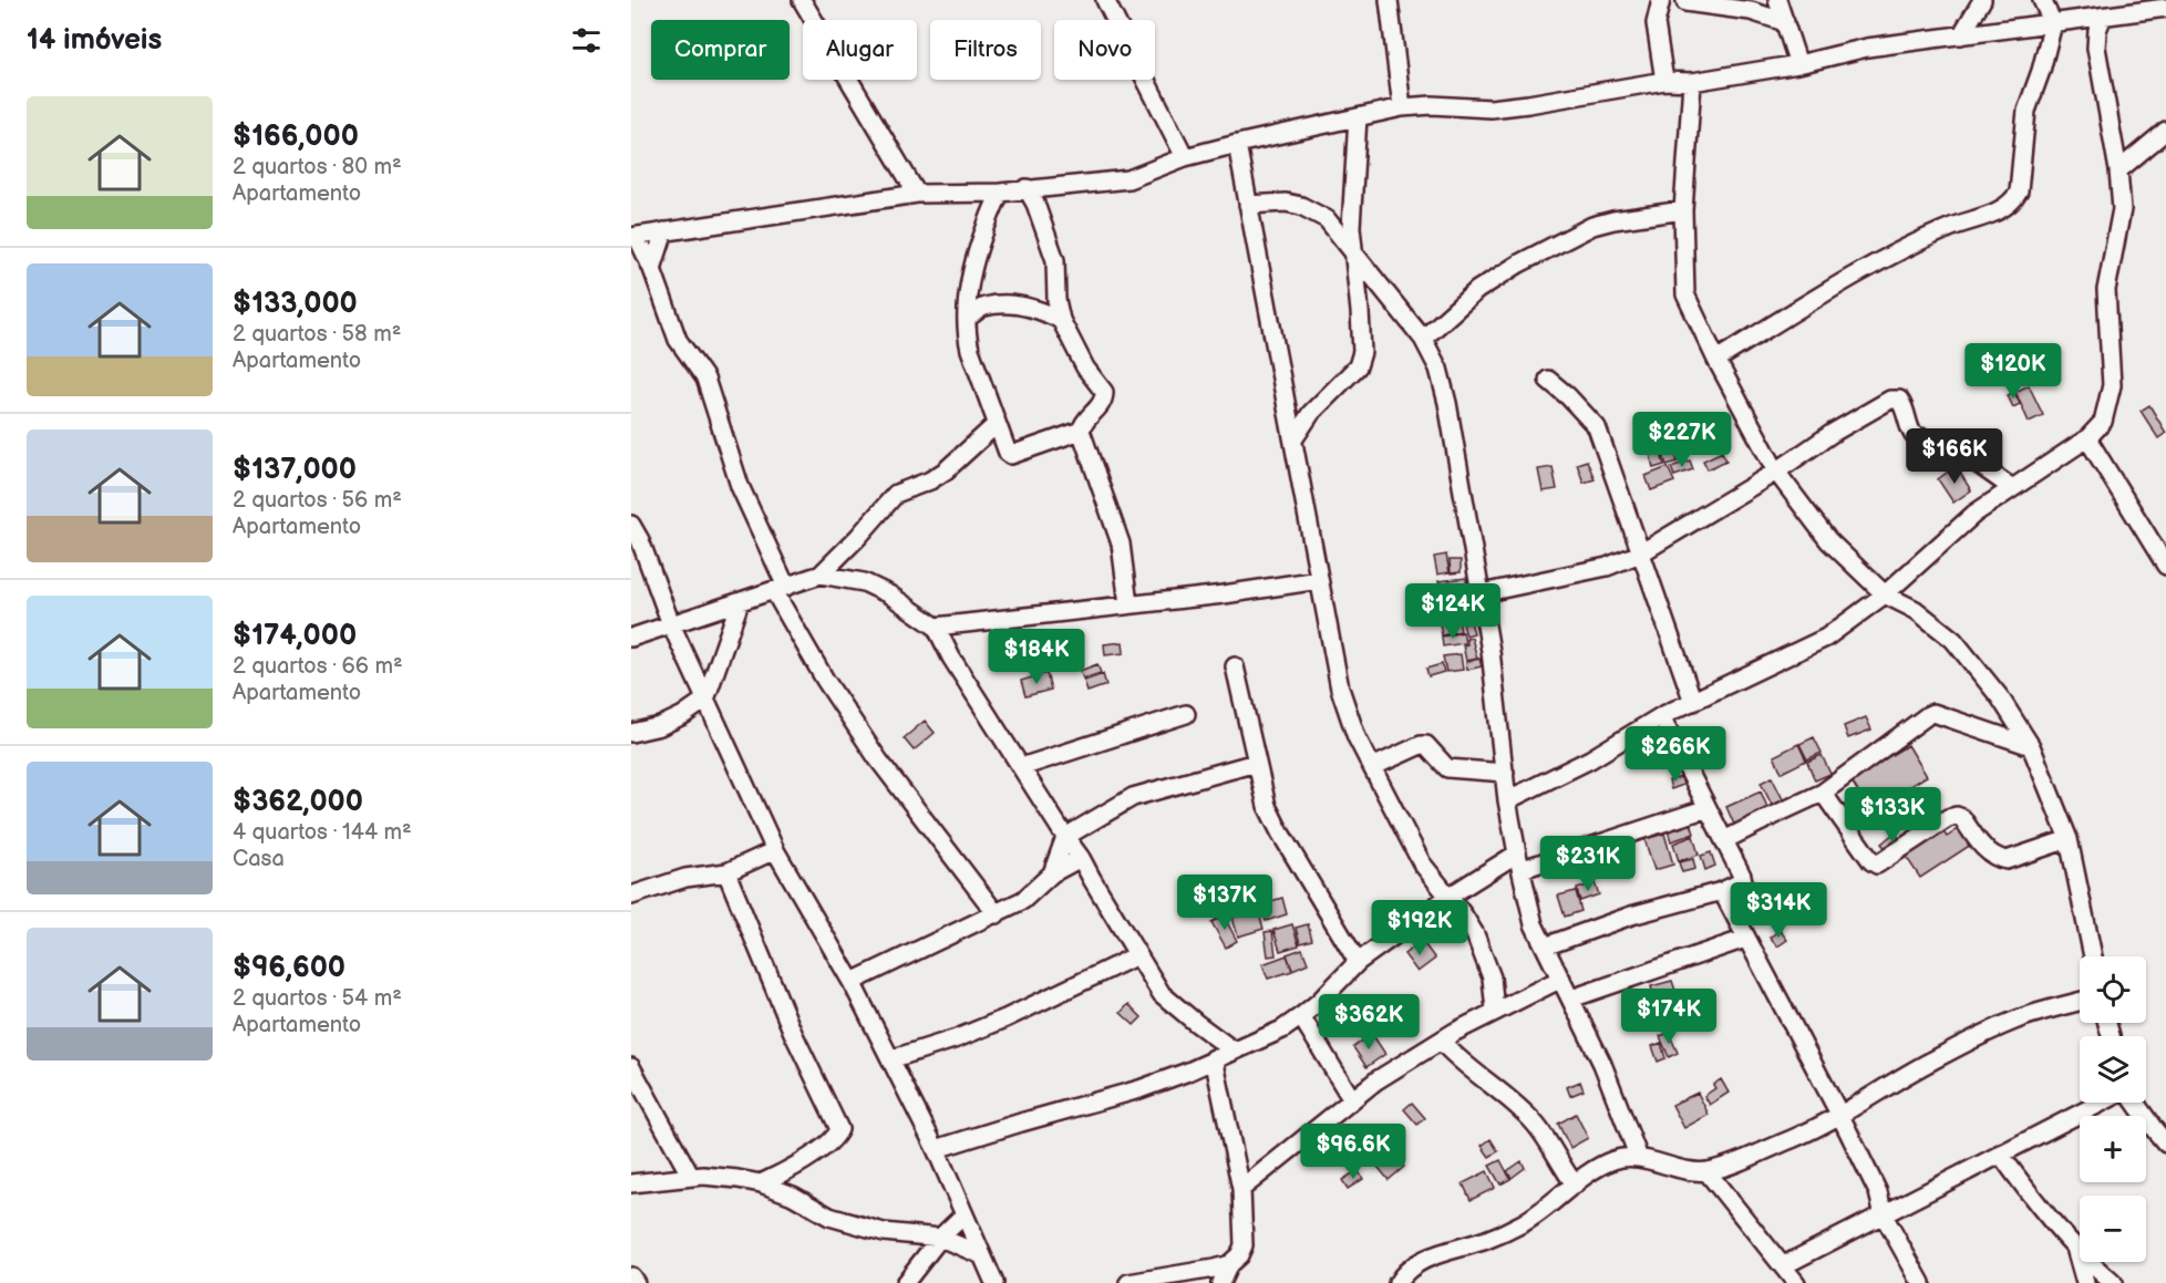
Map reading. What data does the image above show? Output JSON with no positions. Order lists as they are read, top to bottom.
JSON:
{
  "page": {
    "heading": "14 imóveis",
    "chip": [
      "Comprar",
      "Alugar",
      "Filtros",
      "Novo"
    ],
    "list": [
      {
        "name": "$166,000",
        "note": "2 quartos · 80 m² · Apartamento"
      },
      {
        "name": "$133,000",
        "note": "2 quartos · 58 m² · Apartamento"
      },
      {
        "name": "$137,000",
        "note": "2 quartos · 56 m² · Apartamento"
      },
      {
        "name": "$174,000",
        "note": "2 quartos · 66 m² · Apartamento"
      },
      {
        "name": "$362,000",
        "note": "4 quartos · 144 m² · Casa"
      },
      {
        "name": "$96,600",
        "note": "2 quartos · 54 m² · Apartamento"
      }
    ],
    "price": [
      "$120K",
      "$227K",
      "$166K",
      "$124K",
      "$184K",
      "$266K",
      "$133K",
      "$231K",
      "$137K",
      "$314K",
      "$192K",
      "$174K",
      "$362K",
      "$96.6K"
    ],
    "map_buttons": ["+", "−"]
  }
}
